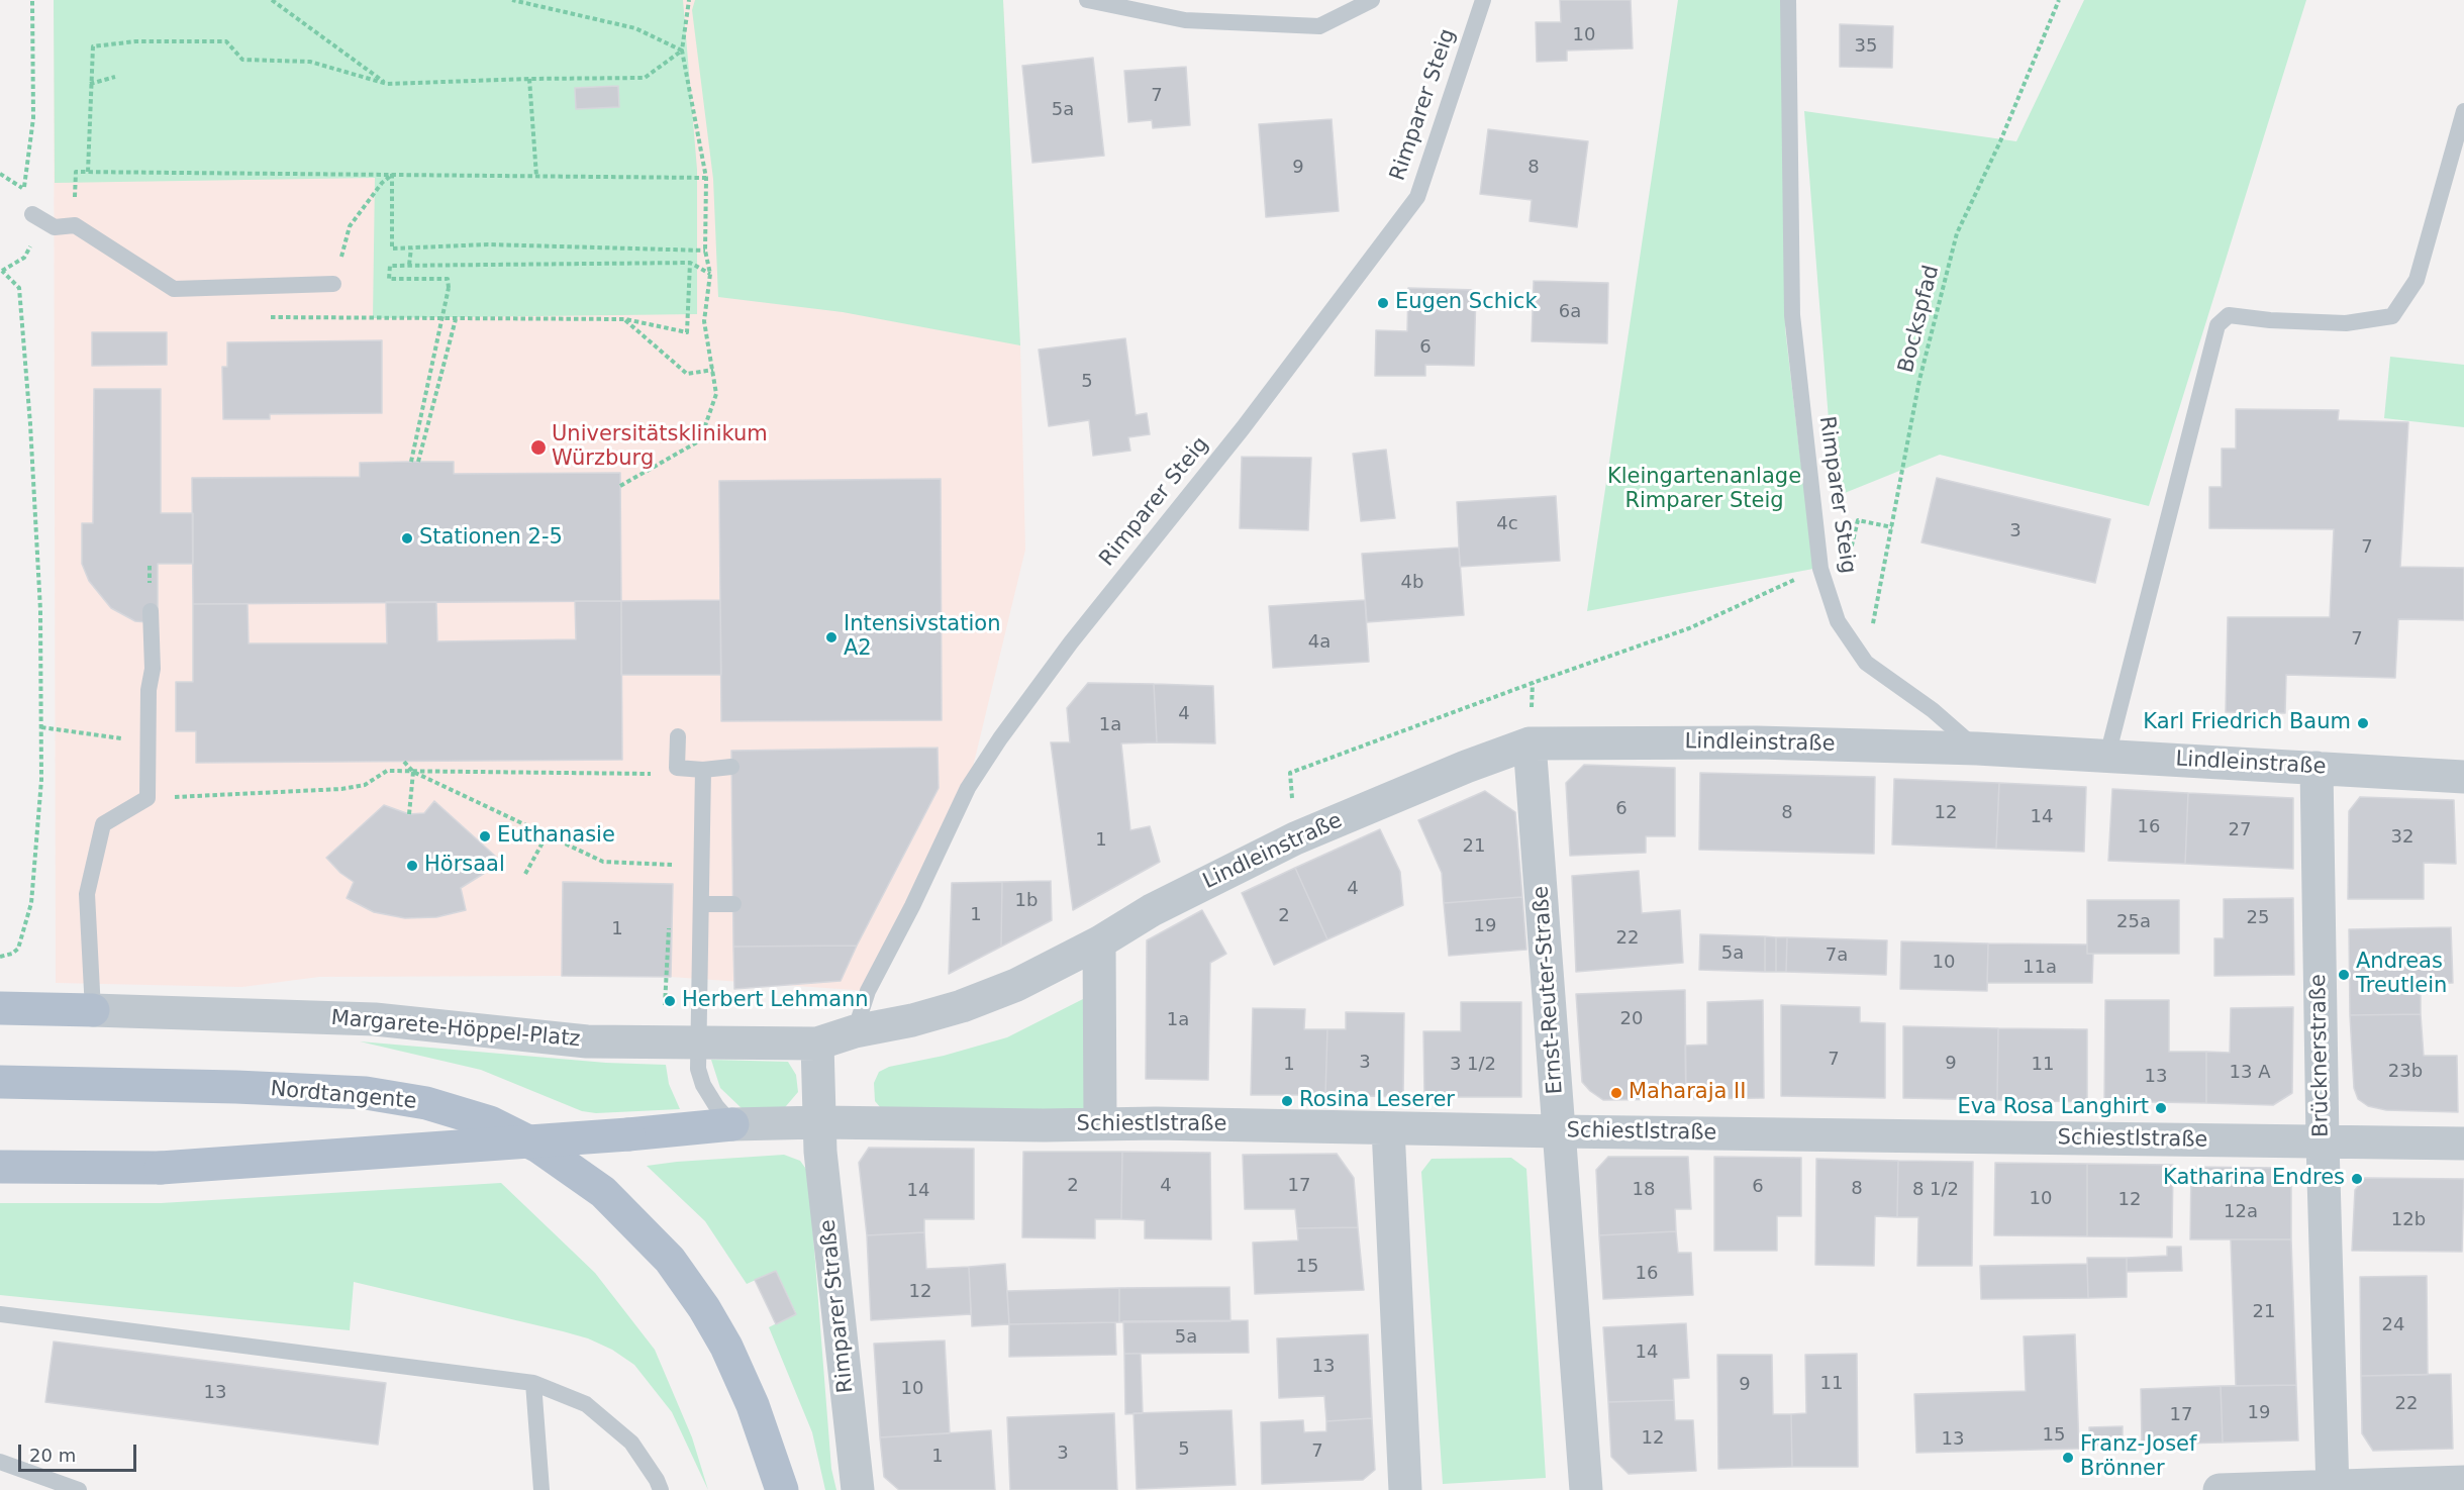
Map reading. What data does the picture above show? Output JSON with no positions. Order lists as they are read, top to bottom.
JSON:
{
  "streets": {
    "main road": ["Nordtangente"],
    "street": [
      "Lindleinstraße",
      "Ernst-Reuter-Straße",
      "Margarete-Höppel-Platz",
      "Brücknerstraße",
      "Schiestlstraße",
      "Rimparer Straße"
    ],
    "lane": ["Rimparer Steig"],
    "path": ["Bockspfad"]
  },
  "crossings": [
    ["Rimparer Steig", "Bockspfad"],
    ["Rimparer Steig", "Lindleinstraße"],
    ["Lindleinstraße", "Ernst-Reuter-Straße"],
    ["Lindleinstraße", "Margarete-Höppel-Platz"],
    ["Lindleinstraße", "Brücknerstraße"],
    ["Lindleinstraße", "Rimparer Straße"],
    ["Ernst-Reuter-Straße", "Schiestlstraße"],
    ["Margarete-Höppel-Platz", "Rimparer Straße"],
    ["Brücknerstraße", "Schiestlstraße"],
    ["Schiestlstraße", "Rimparer Straße"]
  ],
  "parks": ["Kleingartenanlage Rimparer Steig"],
  "places": [
    "Eugen Schick",
    "Universitätsklinikum Würzburg",
    "Stationen 2-5",
    "Intensivstation A2",
    "Karl Friedrich Baum",
    "Euthanasie",
    "Hörsaal",
    "Andreas Treutlein",
    "Herbert Lehmann",
    "Maharaja II",
    "Rosina Leserer",
    "Eva Rosa Langhirt",
    "Katharina Endres",
    "Franz-Josef Brönner"
  ],
  "house_numbers": [
    "10",
    "35",
    "7",
    "5a",
    "9",
    "8",
    "6a",
    "6",
    "5",
    "4c",
    "3",
    "7",
    "4b",
    "7",
    "4a",
    "4",
    "1a",
    "6",
    "8",
    "12",
    "14",
    "16",
    "27",
    "32",
    "1",
    "21",
    "4",
    "1b",
    "1",
    "2",
    "25",
    "25a",
    "19",
    "1",
    "22",
    "5a",
    "7a",
    "10",
    "11a",
    "20",
    "1a",
    "7",
    "3",
    "9",
    "1",
    "3 1/2",
    "11",
    "23b",
    "13 A",
    "13",
    "2",
    "4",
    "17",
    "6",
    "8",
    "18",
    "8 1/2",
    "14",
    "10",
    "12",
    "12a",
    "12b",
    "15",
    "16",
    "12",
    "21",
    "24",
    "5a",
    "14",
    "13",
    "11",
    "9",
    "10",
    "13",
    "22",
    "19",
    "17",
    "15",
    "12",
    "13",
    "5",
    "7",
    "3",
    "1"
  ],
  "scale_bar": "20 m"
}
